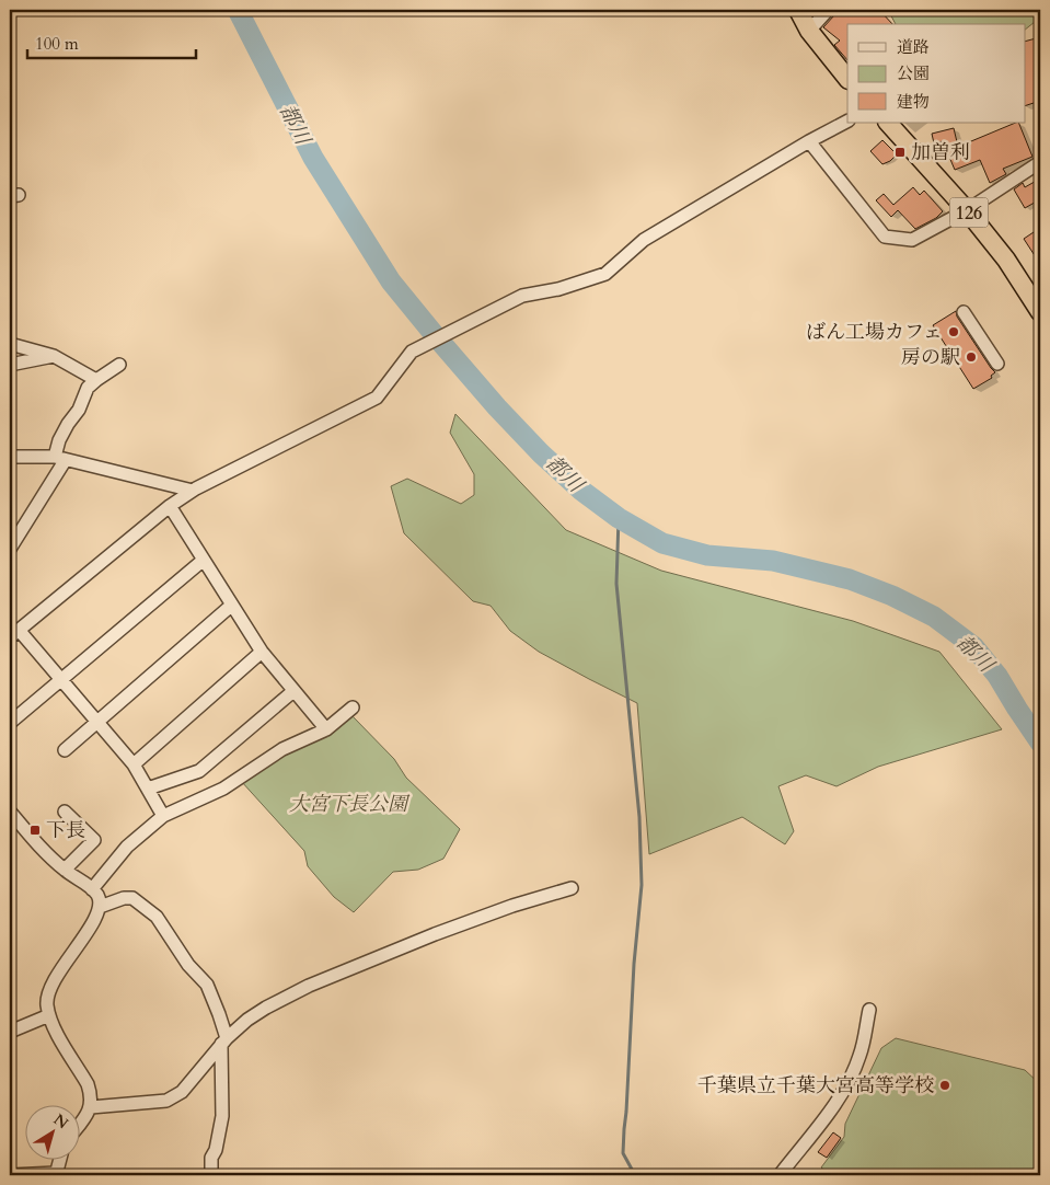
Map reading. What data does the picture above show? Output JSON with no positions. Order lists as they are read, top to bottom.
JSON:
{
  "streets": {
    "highway": ["126"]
  },
  "water": ["都川"],
  "parks": ["大宮下長公園"],
  "places": {
    "transit": ["加曽利", "下長"],
    "other": ["ばん工場カフェ", "房の駅", "千葉県立千葉大宮高等学校"]
  },
  "legend": ["道路", "公園", "建物"],
  "scale_bar": "100 m",
  "north": "top right"
}
